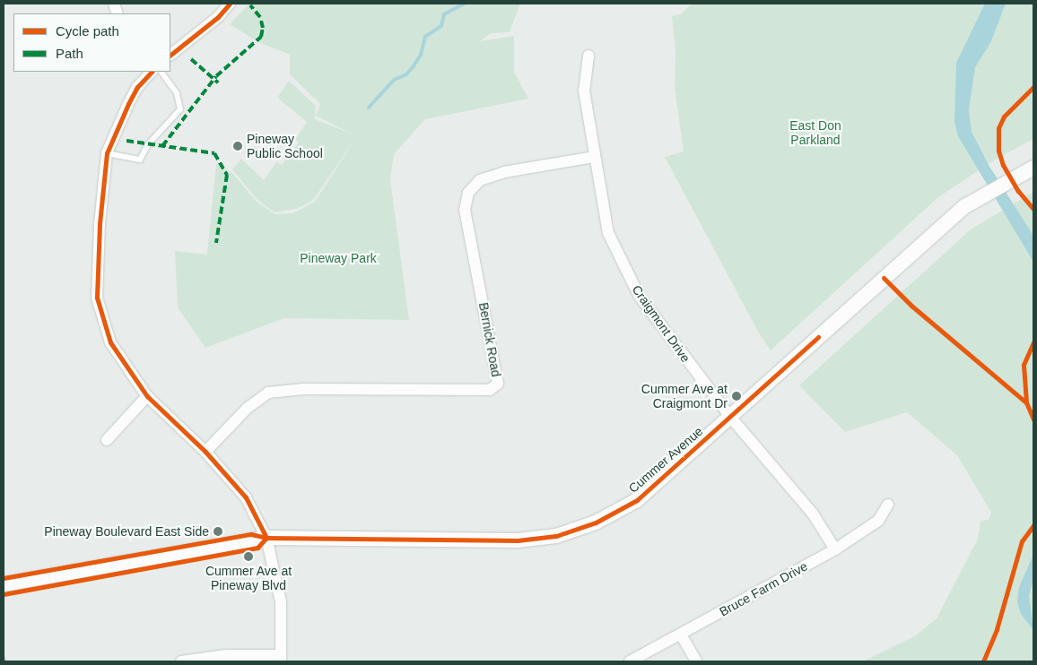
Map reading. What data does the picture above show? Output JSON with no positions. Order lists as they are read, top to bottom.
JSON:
{
  "streets": {
    "street": [
      "Craigmont Drive",
      "Bernick Road",
      "Cummer Avenue",
      "Bruce Farm Drive"
    ]
  },
  "crossings": [
    ["Craigmont Drive", "Bernick Road"],
    ["Craigmont Drive", "Cummer Avenue"],
    ["Craigmont Drive", "Bruce Farm Drive"]
  ],
  "parks": ["East Don Parkland", "Pineway Park"],
  "places": [
    "Pineway Public School",
    "Cummer Ave at Craigmont Dr",
    "Pineway Boulevard East Side",
    "Cummer Ave at Pineway Blvd"
  ],
  "legend": ["Cycle path", "Path"]
}
